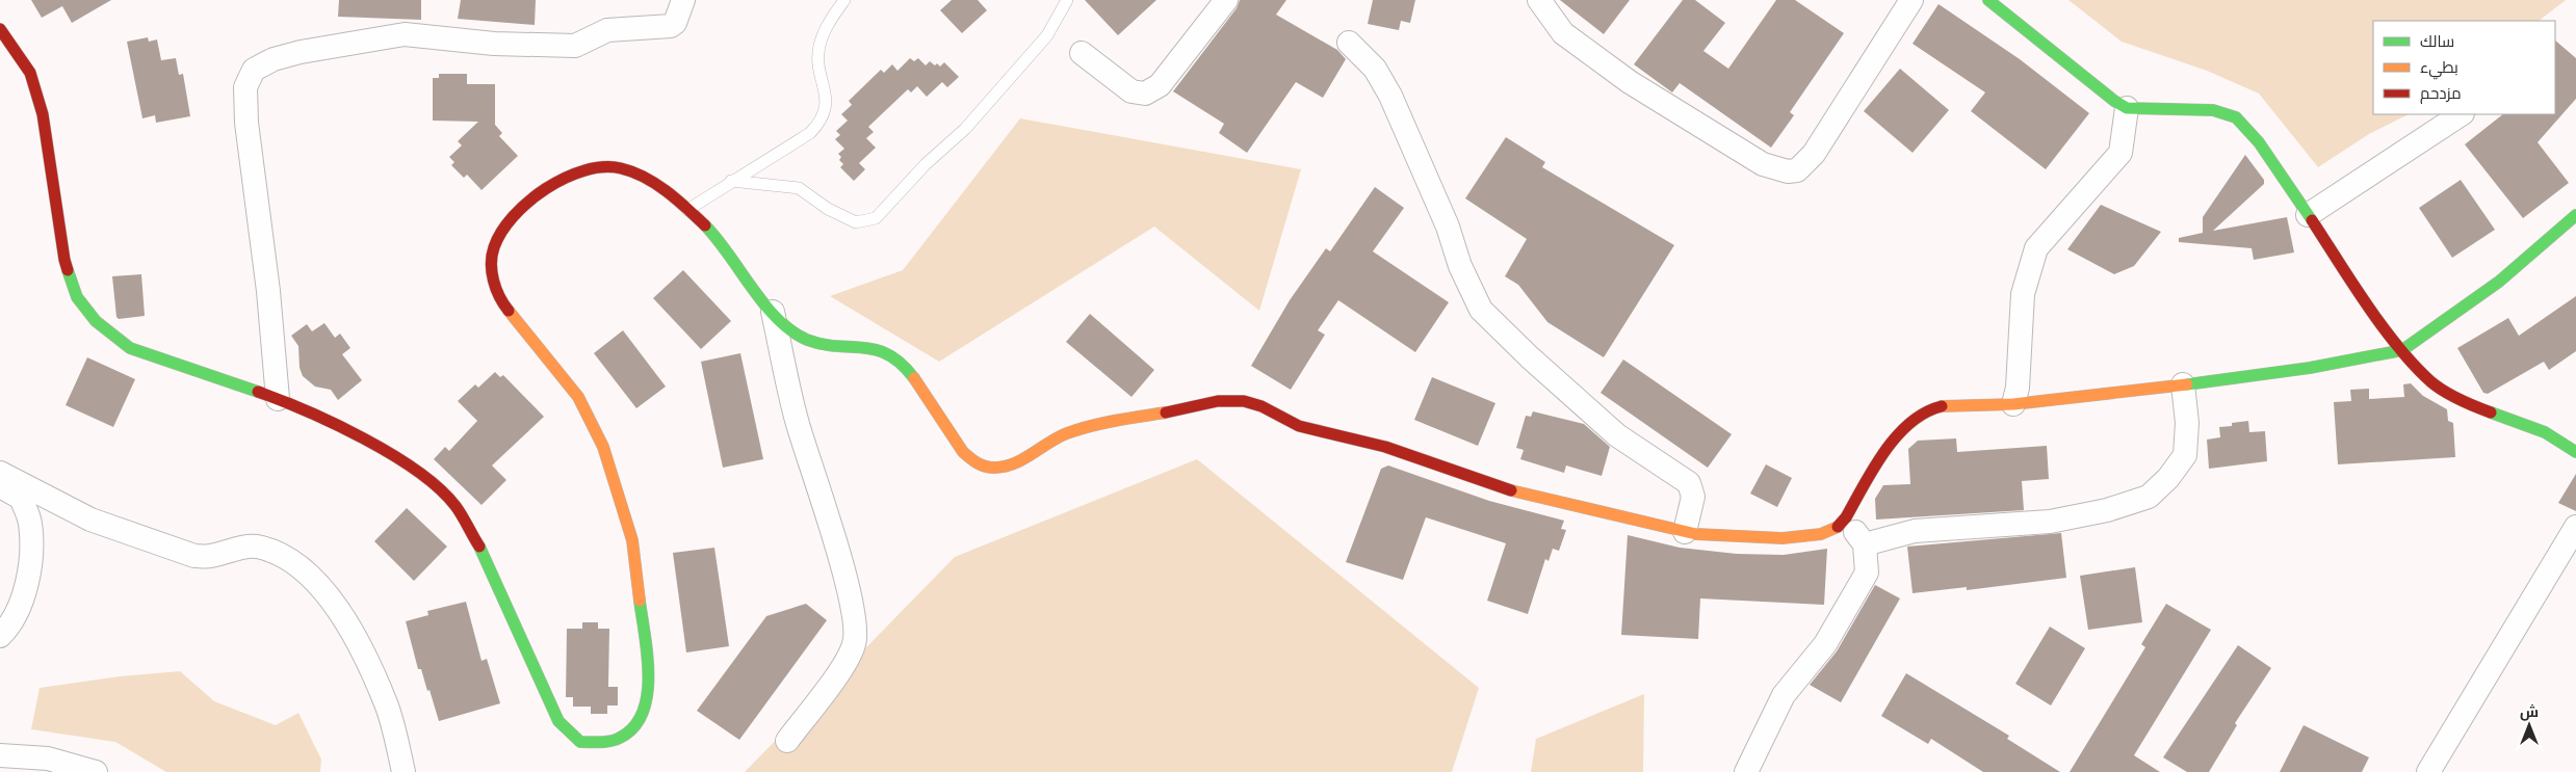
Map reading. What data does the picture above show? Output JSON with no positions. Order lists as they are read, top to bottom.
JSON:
{
  "legend": ["سالك", "بطيء", "مزدحم"],
  "north": "top"
}
